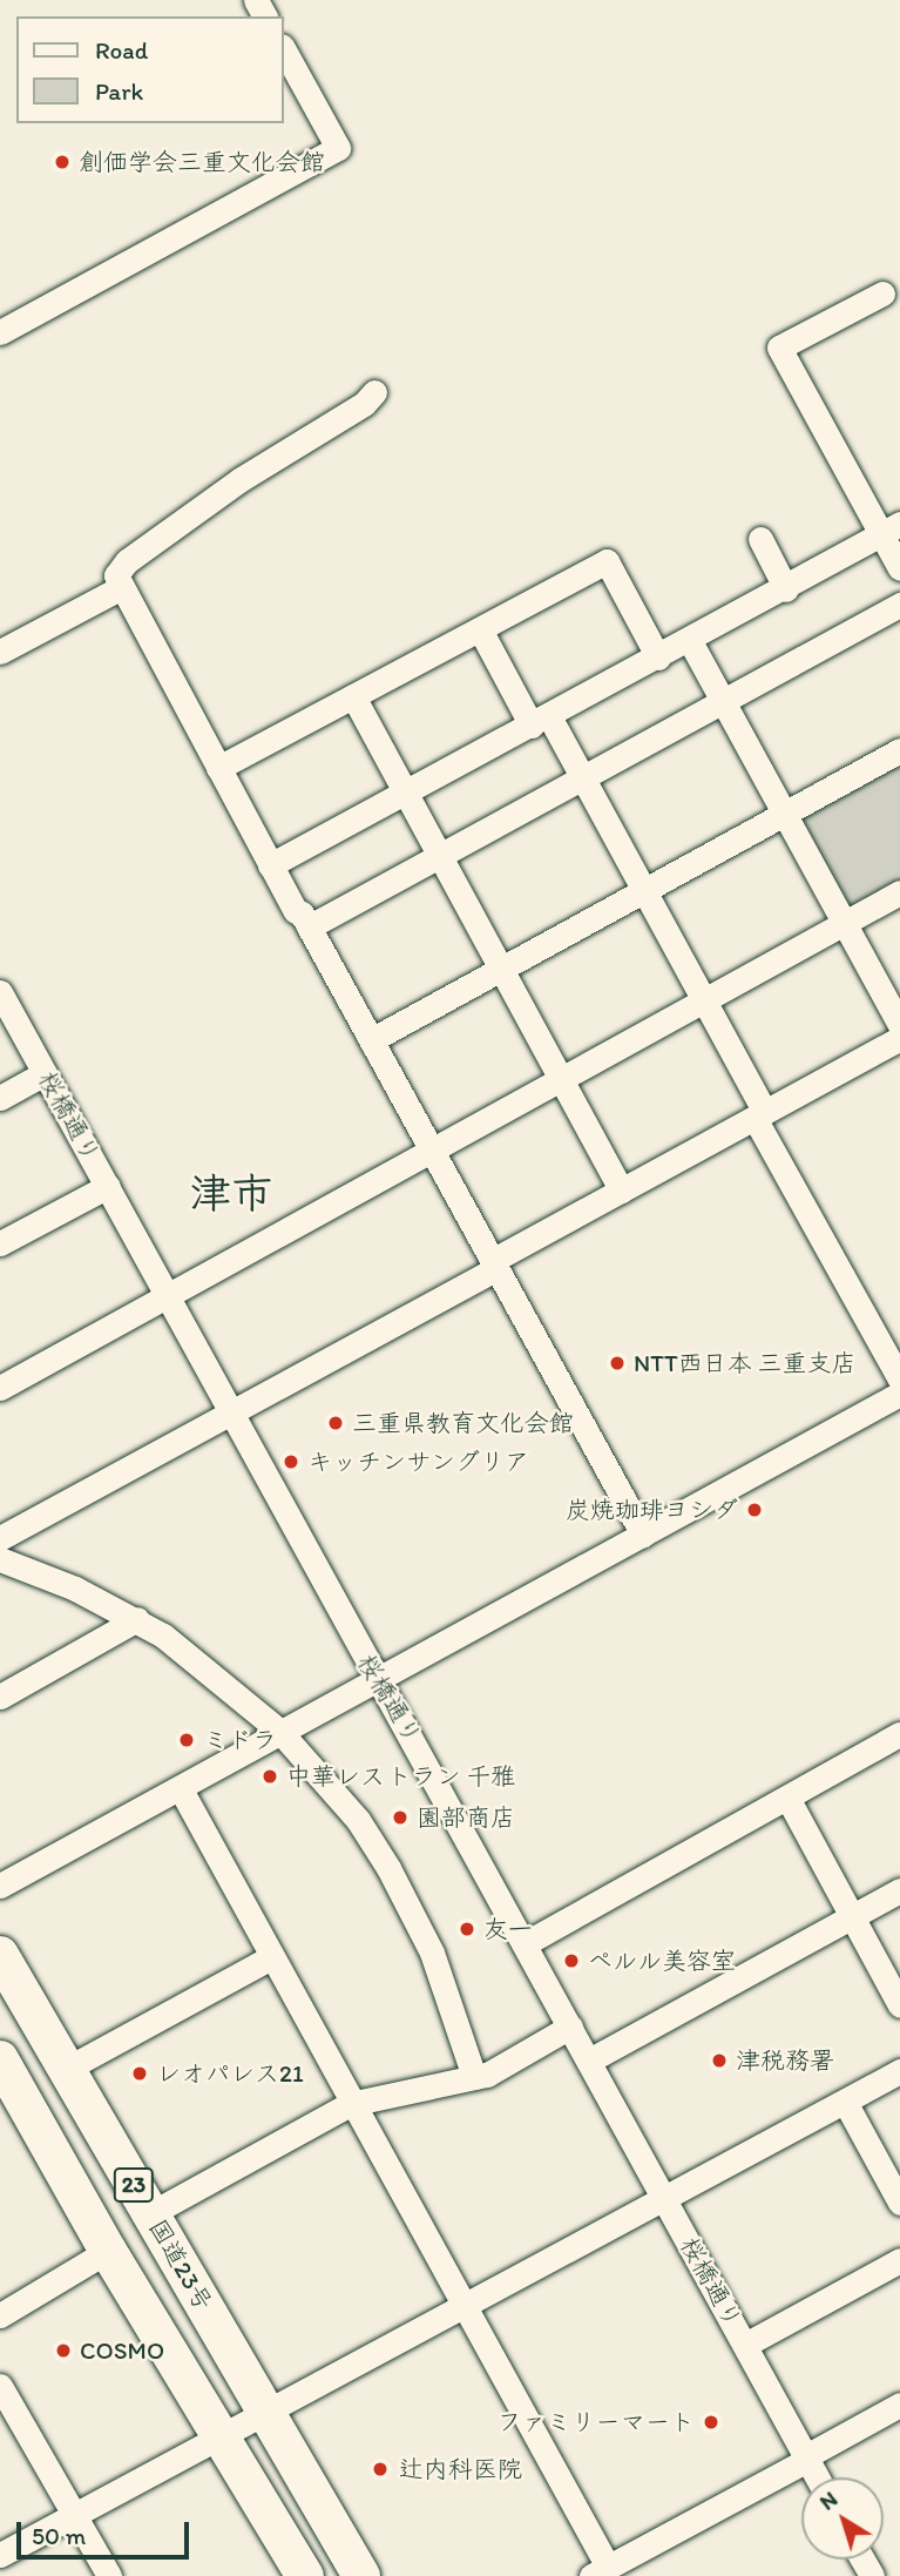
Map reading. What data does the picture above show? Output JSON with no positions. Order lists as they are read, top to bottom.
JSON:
{
  "streets": {
    "highway": ["23", "国道23号"],
    "street": ["桜橋通り"]
  },
  "districts": ["津市"],
  "places": [
    "創価学会三重文化会館",
    "NTT西日本 三重支店",
    "三重県教育文化会館",
    "キッチンサングリア",
    "炭焼珈琲ヨシダ",
    "ミドラ",
    "中華レストラン 千雅",
    "園部商店",
    "友一",
    "ペルル美容室",
    "津税務署",
    "レオパレス21",
    "COSMO",
    "ファミリーマート",
    "辻内科医院"
  ],
  "legend": ["Road", "Park"],
  "scale_bar": "50 m",
  "north": "top left"
}
